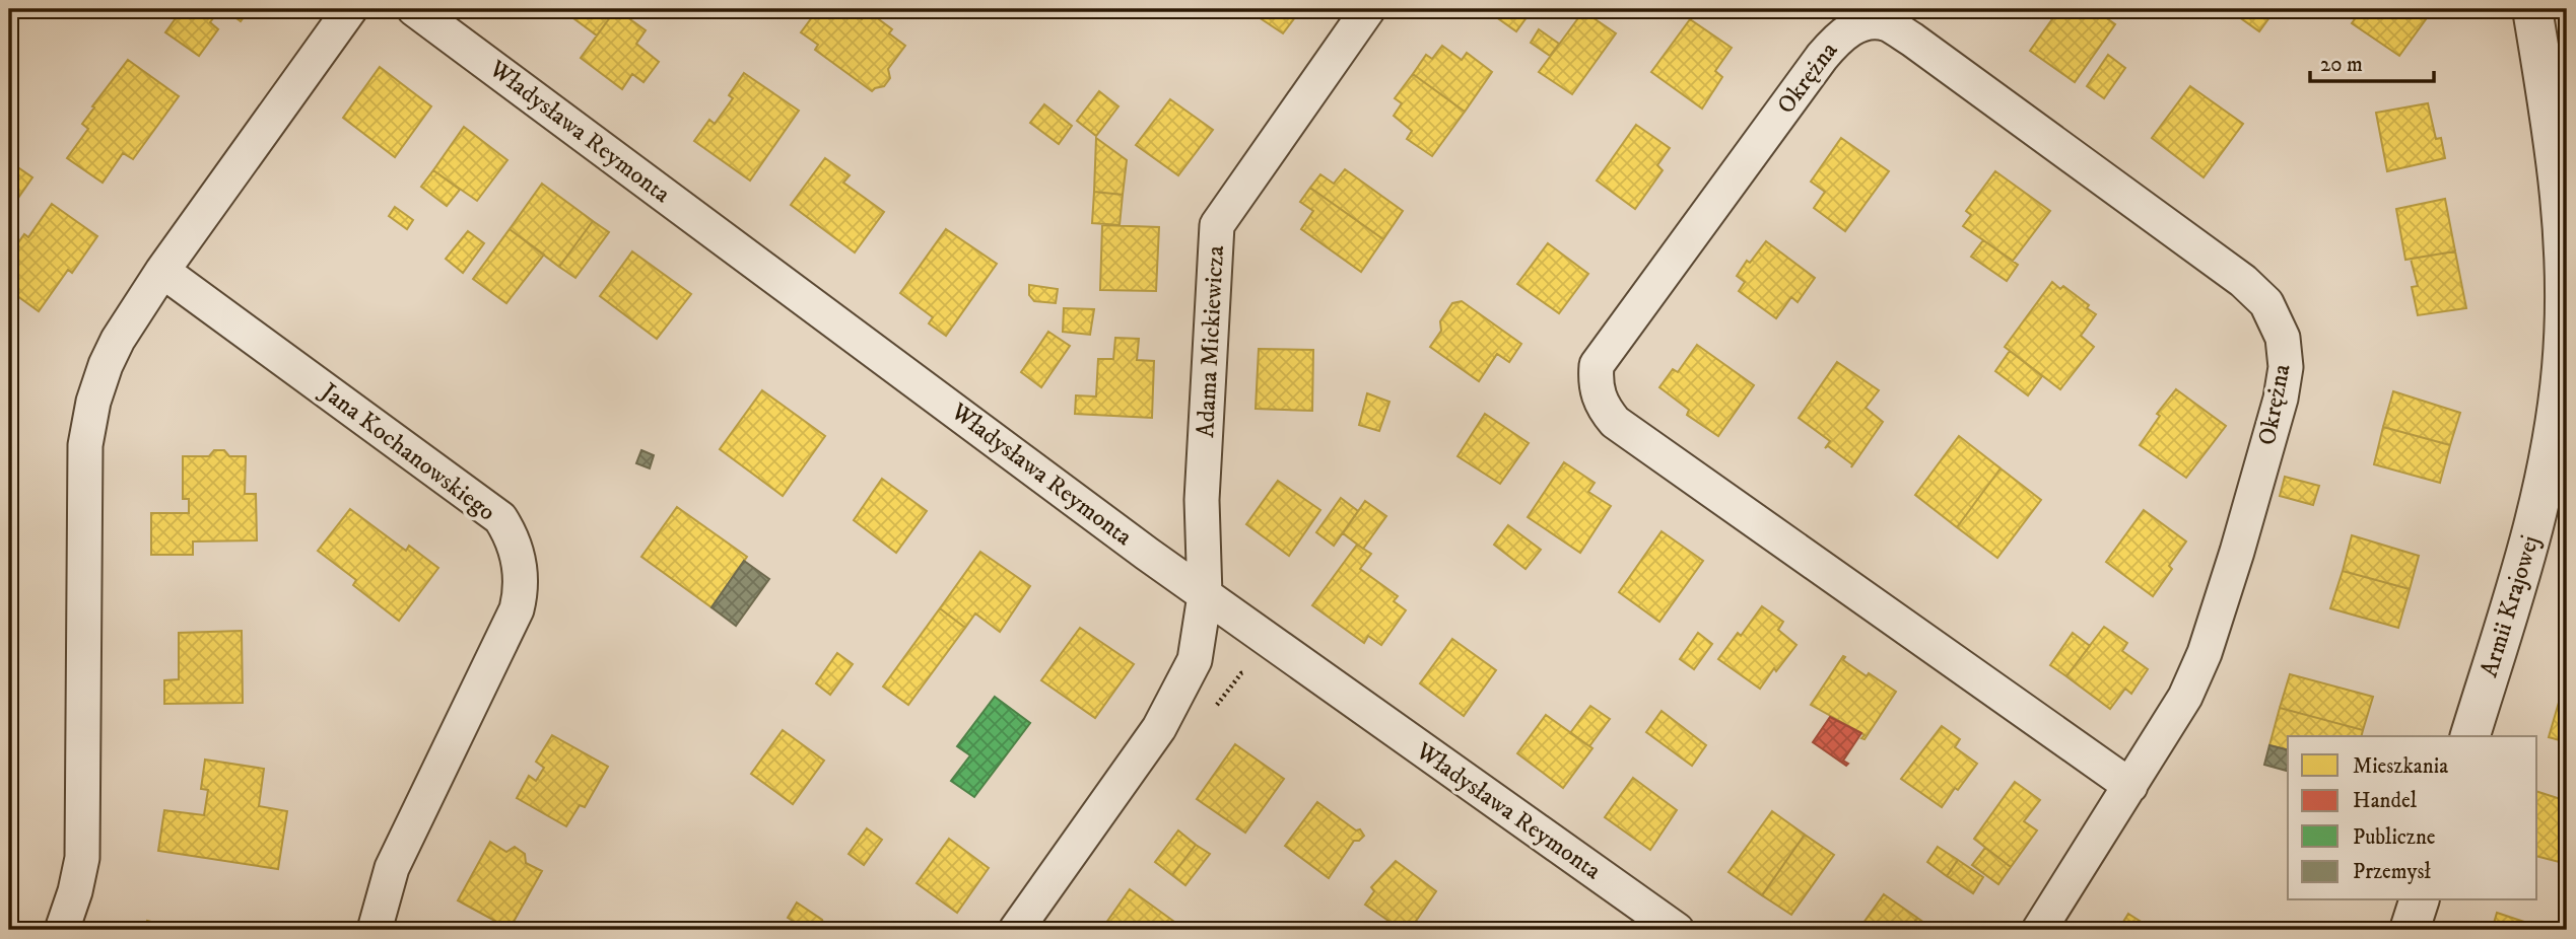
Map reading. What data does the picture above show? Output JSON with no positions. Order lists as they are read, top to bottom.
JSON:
{
  "streets": {
    "street": [
      "Okrężna",
      "Władysława Reymonta",
      "Adama Mickiewicza",
      "Jana Kochanowskiego",
      "Armii Krajowej"
    ]
  },
  "crossings": [
    ["Władysława Reymonta", "Adama Mickiewicza"]
  ],
  "legend": [
    "Mieszkania",
    "Handel",
    "Publiczne",
    "Przemysł"
  ],
  "scale_bar": "20 m"
}
